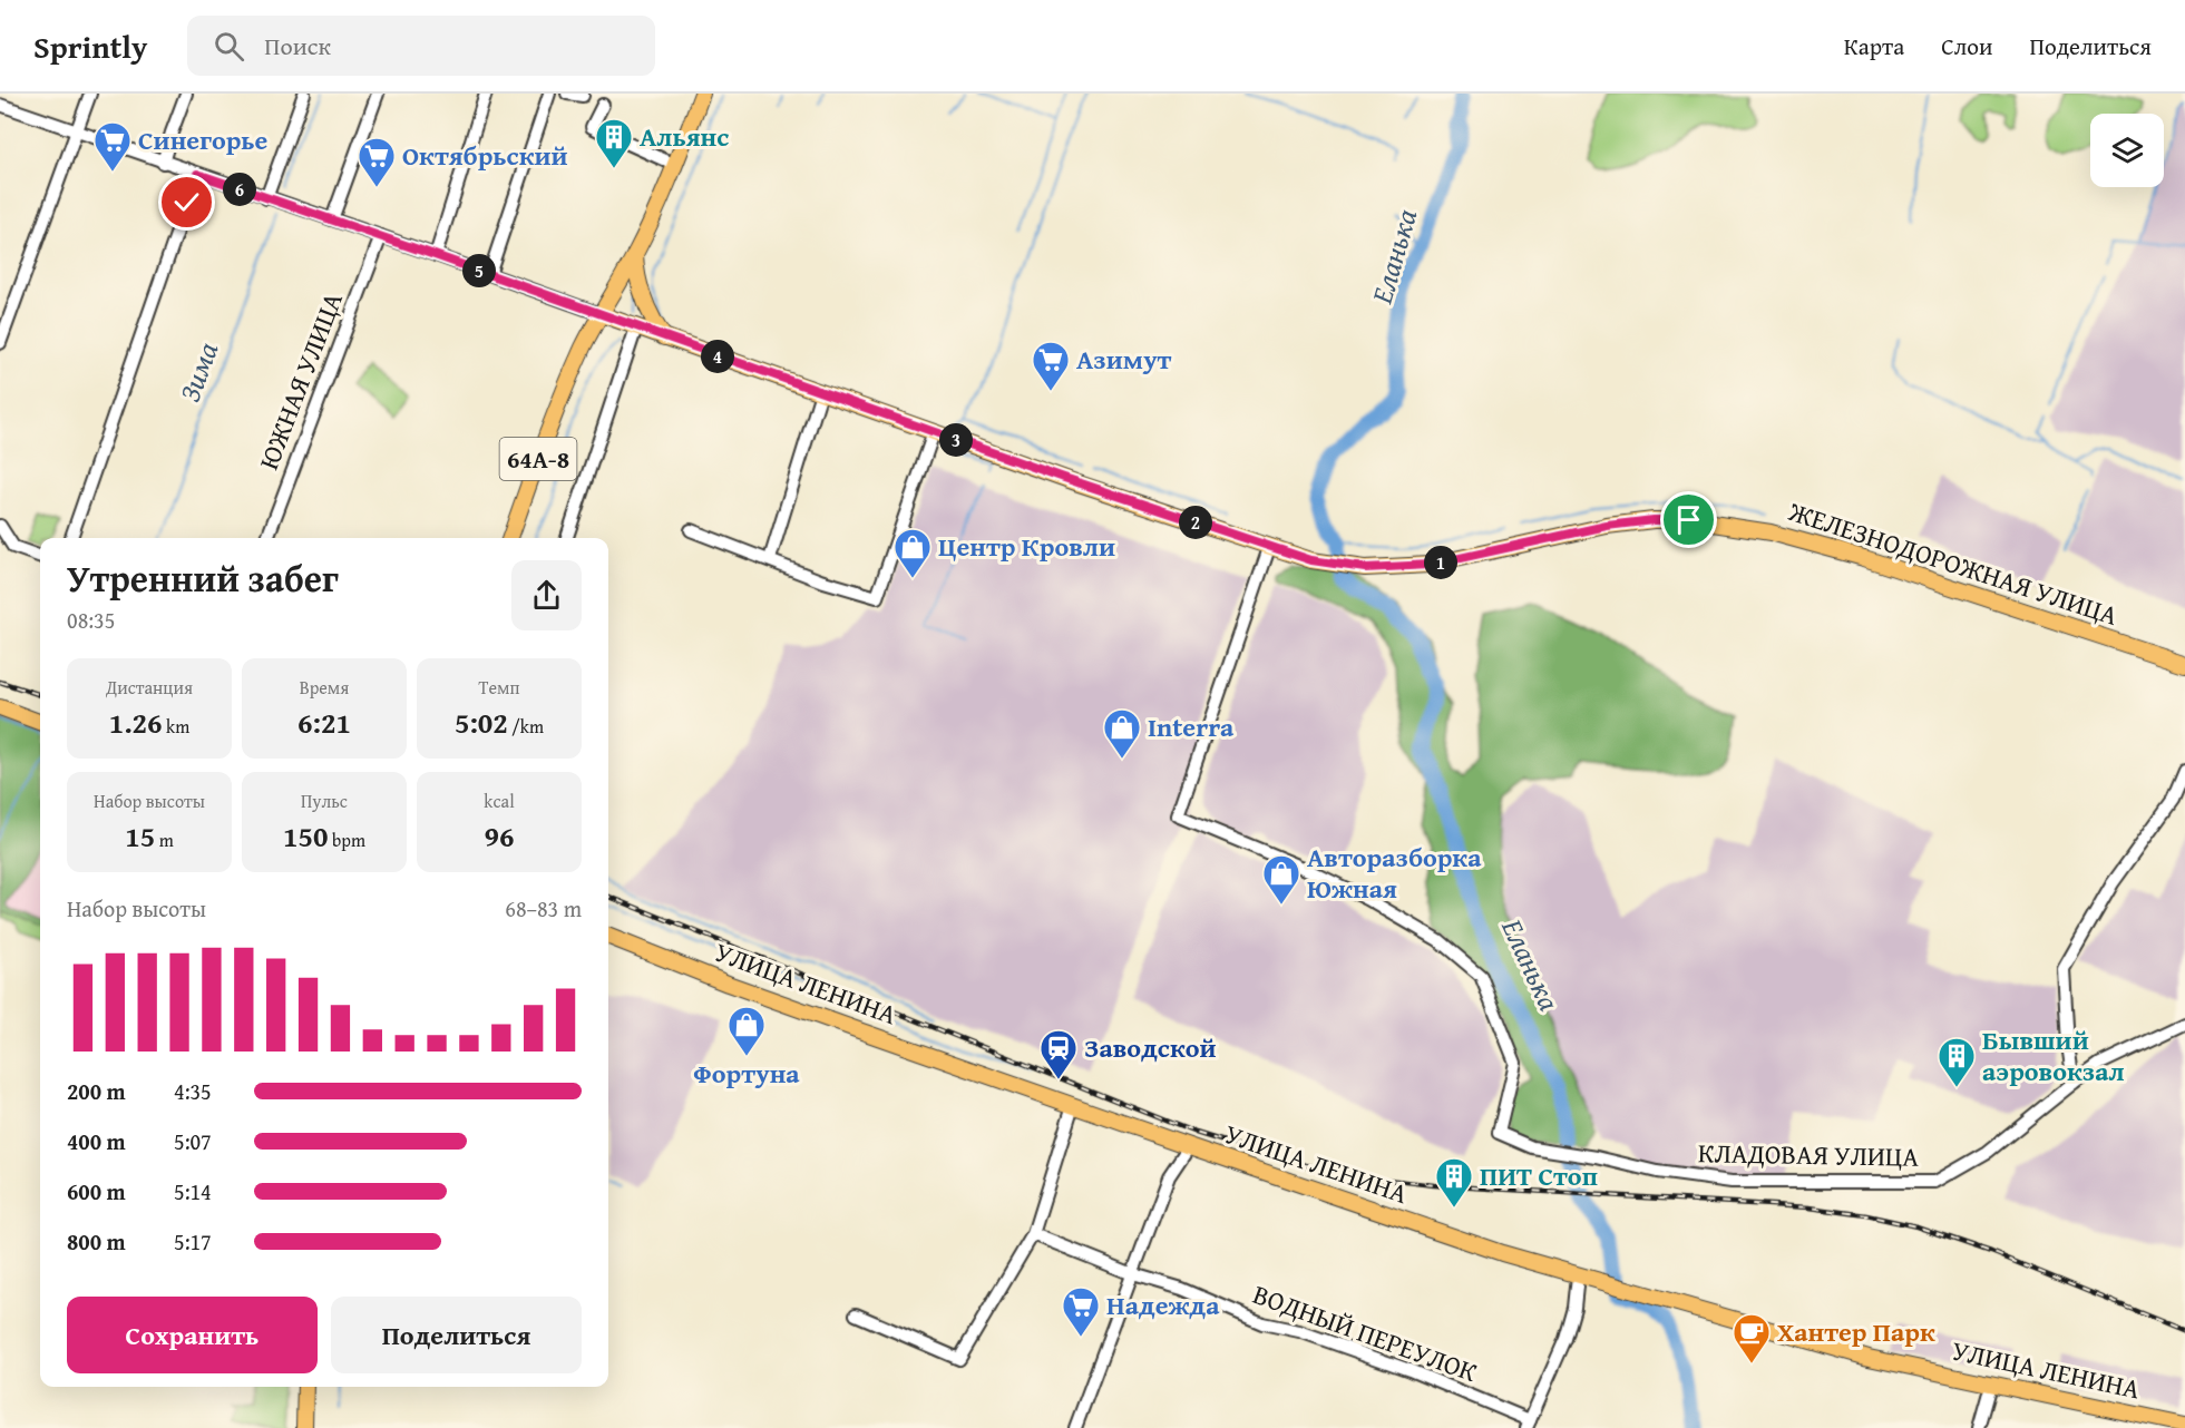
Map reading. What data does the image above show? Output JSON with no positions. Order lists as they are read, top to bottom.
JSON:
{
  "streets": {
    "main road": ["64А-8", "ЖЕЛЕЗНОДОРОЖНАЯ УЛИЦА", "УЛИЦА ЛЕНИНА"],
    "street": ["ЮЖНАЯ УЛИЦА", "КЛАДОВАЯ УЛИЦА", "ВОДНЫЙ ПЕРЕУЛОК"]
  },
  "crossings": [
    ["64А-8", "ЖЕЛЕЗНОДОРОЖНАЯ УЛИЦА"],
    ["ЖЕЛЕЗНОДОРОЖНАЯ УЛИЦА", "КЛАДОВАЯ УЛИЦА"]
  ],
  "water": ["Еланька", "Зима"],
  "places": {
    "building": ["Альянс", "Бывший аэровокзал", "ПИТ Стоп"],
    "supermarket": [
      "Синегорье",
      "Октябрьский",
      "Азимут",
      "Надежда"
    ],
    "shop": [
      "Центр Кровли",
      "Interra",
      "Авторазборка Южная",
      "Фортуна"
    ],
    "station": ["Заводской"],
    "cafe": ["Хантер Парк"]
  },
  "page": {
    "header": "Sprintly",
    "search": "Поиск",
    "nav": ["Карта", "Слои", "Поделиться"],
    "pins": [
      "6",
      "5",
      "4",
      "3",
      "2",
      "1"
    ],
    "heading": ["Утренний забег", "08:35"],
    "stats": [
      ["Дистанция", "1.26 km"],
      ["Время", "6:21"],
      ["Темп", "5:02 /km"],
      ["Набор высоты", "15 m"],
      ["Пульс", "150 bpm"],
      ["kcal", "96"]
    ],
    "chart": ["Набор высоты", "68–83 m"],
    "list": [
      {
        "name": "200 m",
        "note": "4:35"
      },
      {
        "name": "400 m",
        "note": "5:07"
      },
      {
        "name": "600 m",
        "note": "5:14"
      },
      {
        "name": "800 m",
        "note": "5:17"
      }
    ],
    "buttons": ["Сохранить", "Поделиться"]
  }
}
